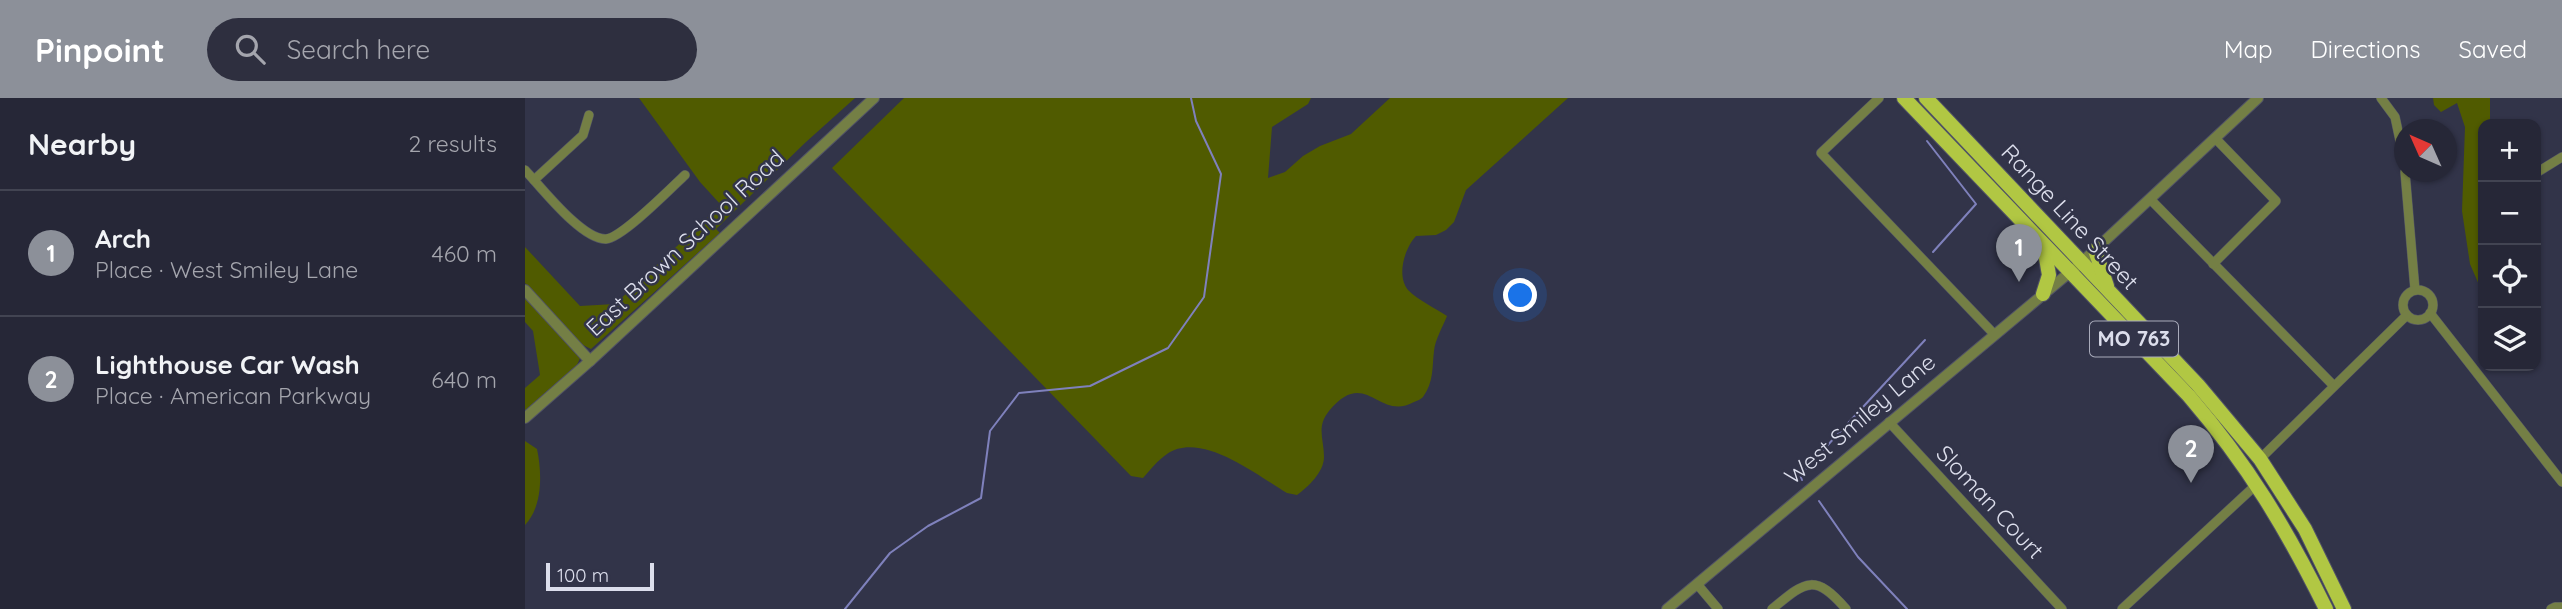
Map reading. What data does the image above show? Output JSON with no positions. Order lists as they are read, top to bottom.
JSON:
{
  "streets": {
    "main road": ["Range Line Street", "MO 763"],
    "street": ["East Brown School Road", "West Smiley Lane", "Sloman Court"]
  },
  "crossings": [
    ["Range Line Street", "West Smiley Lane"],
    ["West Smiley Lane", "Sloman Court"]
  ],
  "scale_bar": "100 m",
  "north": "top left",
  "page": {
    "header": "Pinpoint",
    "search": "Search here",
    "nav": ["Map", "Directions", "Saved"],
    "heading": ["Nearby", "2 results"],
    "map_buttons": ["+", "−"],
    "list": [
      {
        "mark": "1",
        "name": "Arch",
        "note": "Place · West Smiley Lane",
        "value": "460 m"
      },
      {
        "mark": "2",
        "name": "Lighthouse Car Wash",
        "note": "Place · American Parkway",
        "value": "640 m"
      }
    ],
    "pins": ["1", "2"],
    "scale": "100 m"
  }
}
